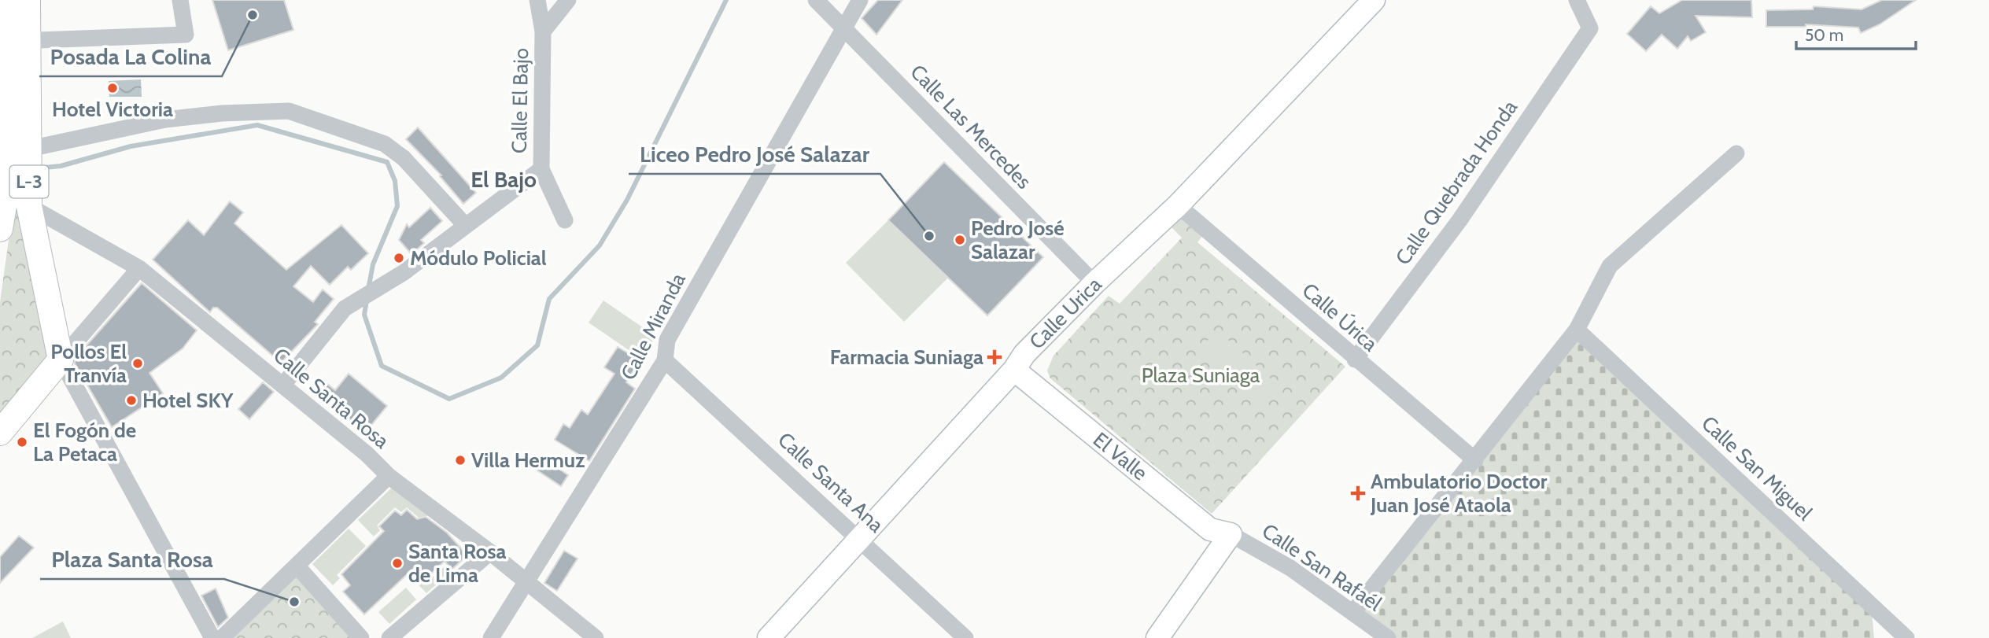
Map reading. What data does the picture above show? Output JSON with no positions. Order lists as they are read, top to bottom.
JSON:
{
  "streets": {
    "main road": ["L-3", "Calle Urica", "El Valle"],
    "street": [
      "Calle El Bajo",
      "Calle Las Mercedes",
      "Calle Quebrada Honda",
      "Calle Úrica",
      "Calle Miranda",
      "Calle Santa Rosa",
      "Calle San Miguel",
      "Calle Santa Ana",
      "Calle San Rafaél"
    ]
  },
  "crossings": [
    ["Calle El Bajo", "Calle Santa Rosa"],
    ["Calle Las Mercedes", "Calle Urica"],
    ["Calle Las Mercedes", "Calle Miranda"],
    ["L-3", "Calle Santa Rosa"],
    ["Calle Quebrada Honda", "Calle Úrica"],
    ["Calle Urica", "Calle Úrica"],
    ["Calle Urica", "El Valle"],
    ["Calle Urica", "Calle Santa Ana"],
    ["Calle Miranda", "Calle Santa Rosa"],
    ["Calle Miranda", "Calle Santa Ana"],
    ["El Valle", "Calle San Rafaél"]
  ],
  "districts": ["El Bajo"],
  "parks": ["Plaza Suniaga"],
  "places": {
    "other": [
      "Posada La Colina",
      "Hotel Victoria",
      "Liceo Pedro José Salazar",
      "Pedro José Salazar",
      "Módulo Policial",
      "Pollos El Tranvía",
      "Hotel SKY",
      "El Fogón de La Petaca",
      "Villa Hermuz",
      "Santa Rosa de Lima",
      "Plaza Santa Rosa"
    ],
    "health": ["Farmacia Suniaga", "Ambulatorio Doctor Juan José Ataola"]
  },
  "scale_bar": "50 m"
}
